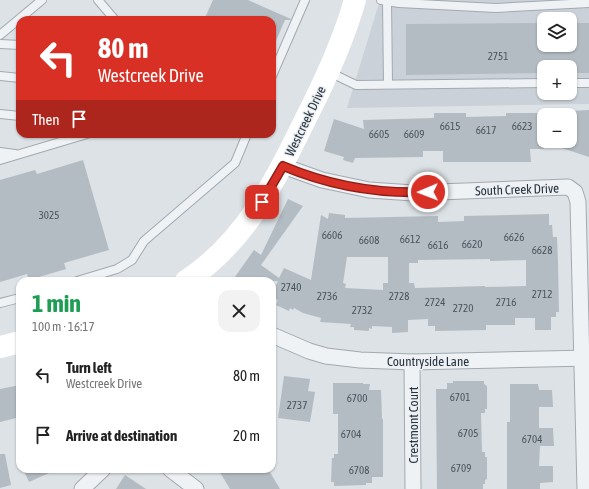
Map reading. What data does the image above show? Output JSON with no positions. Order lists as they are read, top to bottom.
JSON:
{
  "streets": {
    "street": [
      "Westcreek Drive",
      "South Creek Drive",
      "Countryside Lane",
      "Crestmont Court"
    ]
  },
  "crossings": [
    ["Westcreek Drive", "South Creek Drive"],
    ["South Creek Drive", "Countryside Lane"],
    ["Countryside Lane", "Crestmont Court"]
  ],
  "house_numbers": [
    "2751",
    "6615",
    "6623",
    "6617",
    "6605",
    "6609",
    "3025",
    "6606",
    "6626",
    "6612",
    "6608",
    "6620",
    "6616",
    "6628",
    "2740",
    "2712",
    "2736",
    "2728",
    "2724",
    "2716",
    "2720",
    "2732",
    "6701",
    "6700",
    "2737",
    "6705",
    "6704",
    "6704",
    "6709",
    "6708"
  ],
  "page": {
    "map_buttons": ["+", "−"],
    "turn": ["80 m", "Westcreek Drive"],
    "then": "Then",
    "heading": ["1 min", "100 m · 16:17"],
    "list": [
      {
        "name": "Turn left",
        "note": "Westcreek Drive",
        "value": "80 m"
      },
      {
        "name": "Arrive at destination",
        "value": "20 m"
      }
    ]
  }
}
